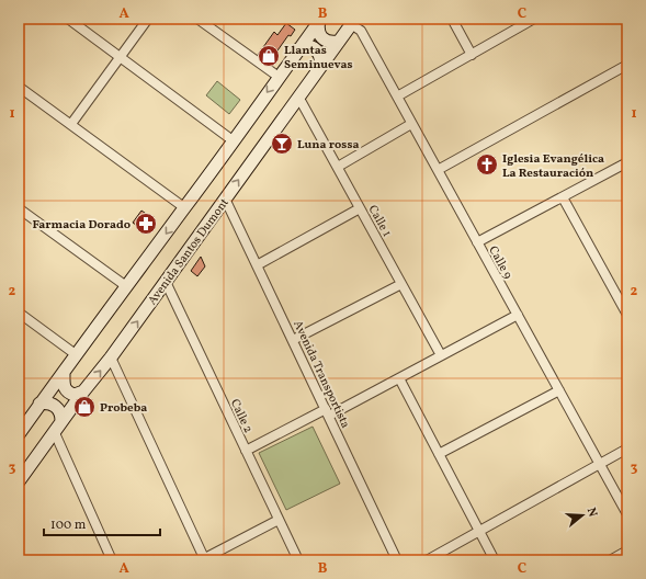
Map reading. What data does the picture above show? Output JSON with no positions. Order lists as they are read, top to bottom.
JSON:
{
  "streets": {
    "main road": ["Avenida Santos Dumont"],
    "street": [
      "Calle 1",
      "Calle 9",
      "Avenida Transportista",
      "Calle 2"
    ]
  },
  "crossings": [
    ["Calle 1", "Avenida Santos Dumont"],
    ["Avenida Santos Dumont", "Calle 9"],
    ["Avenida Santos Dumont", "Avenida Transportista"],
    ["Avenida Santos Dumont", "Calle 2"]
  ],
  "places": {
    "shop": ["Llantas Seminuevas", "Probeba"],
    "bar": ["Luna rossa"],
    "church": ["Iglesia Evangélica La Restauración"],
    "pharmacy": ["Farmacia Dorado"]
  },
  "scale_bar": "100 m",
  "north": "right",
  "grid": {
    "columns": ["A", "B", "C"],
    "rows": ["1", "2", "3"]
  }
}
